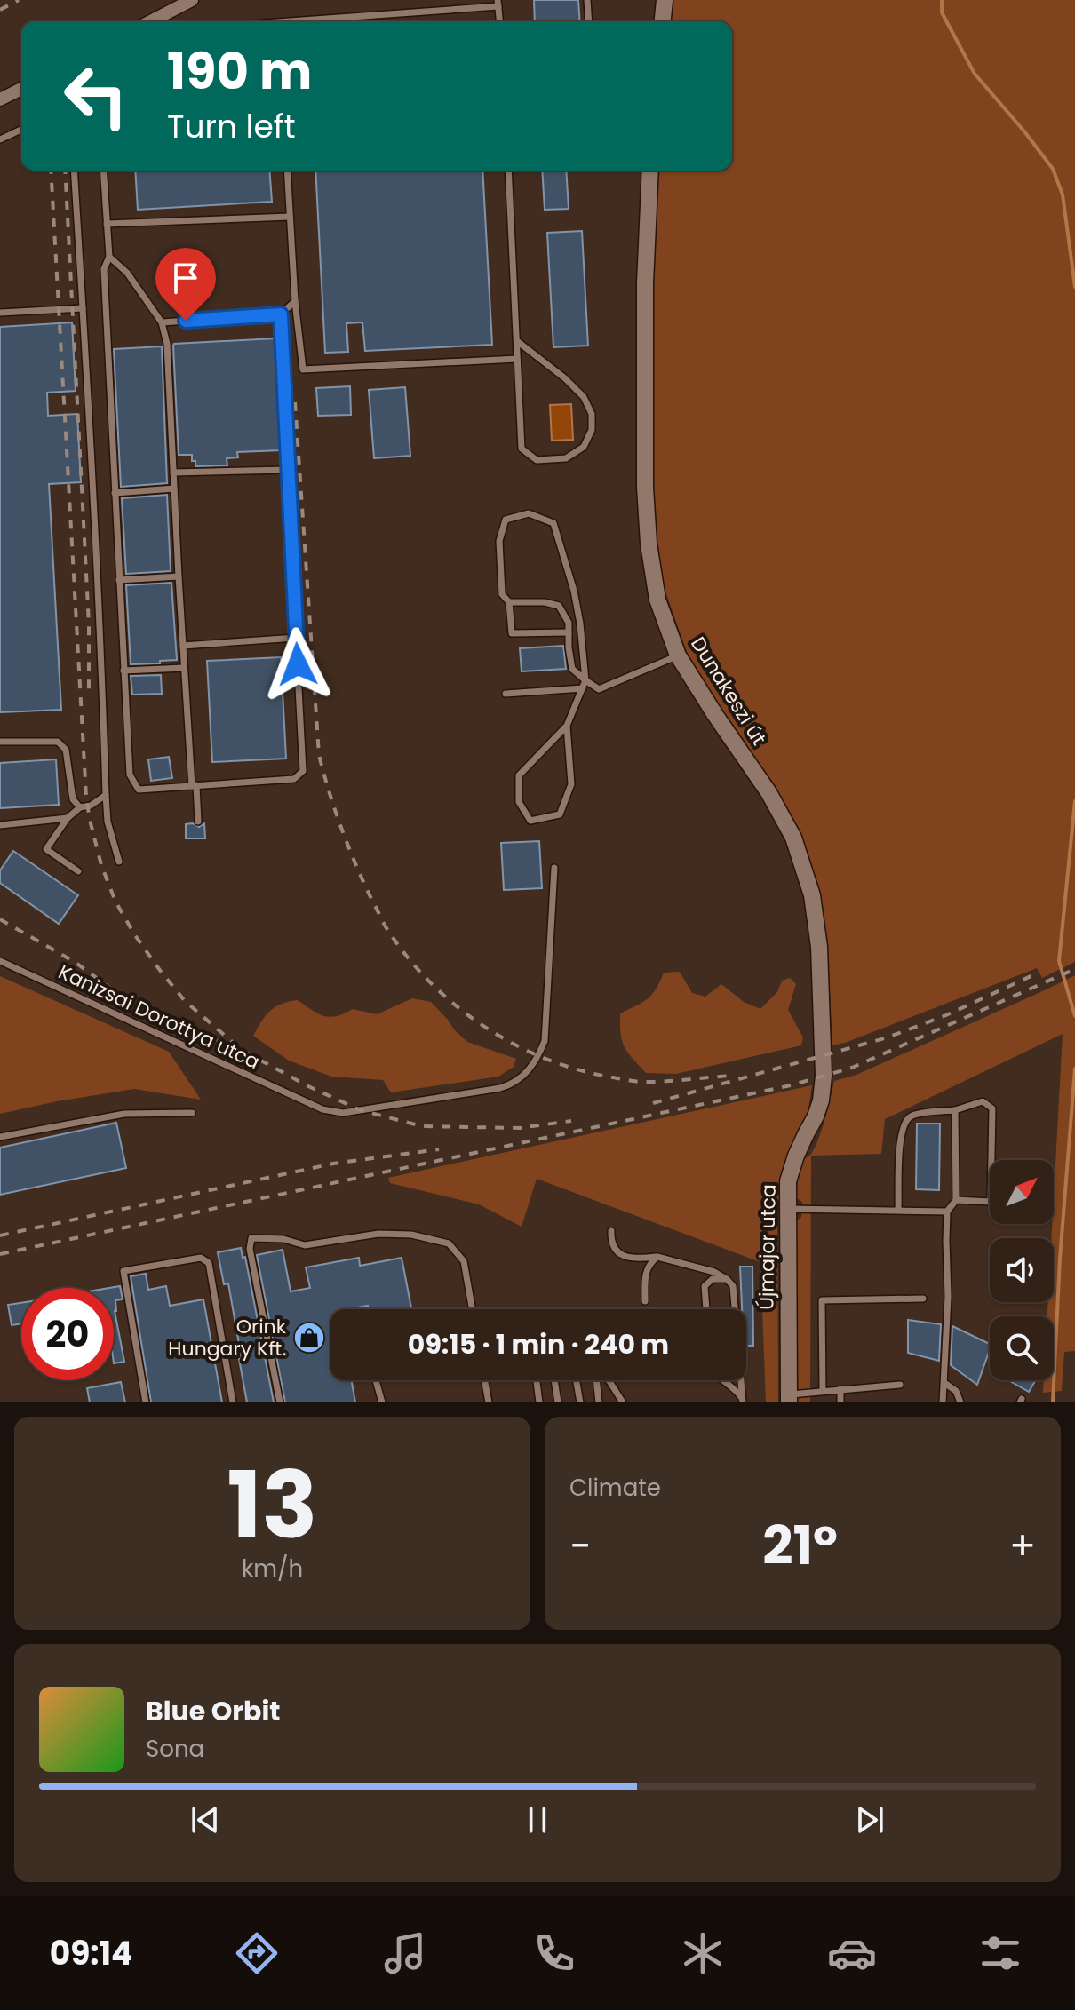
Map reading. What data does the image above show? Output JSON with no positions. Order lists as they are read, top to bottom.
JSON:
{
  "streets": {
    "street": ["Dunakeszi út", "Újmajor utca"],
    "lane": ["Kanizsai Dorottya utca"]
  },
  "crossings": [
    ["Dunakeszi út", "Újmajor utca"]
  ],
  "places": {
    "shop": ["Orink Hungary Kft."]
  },
  "north": "top right",
  "page": {
    "turn": ["190 m", "Turn left"],
    "limit": "20",
    "trip": "09:15 · 1 min · 240 m",
    "tile": [
      ["13", "km/h"],
      "Climate"
    ],
    "heat": ["−", "21°", "+"],
    "song": ["Blue Orbit", "Sona"],
    "tabs": "09:14"
  }
}
